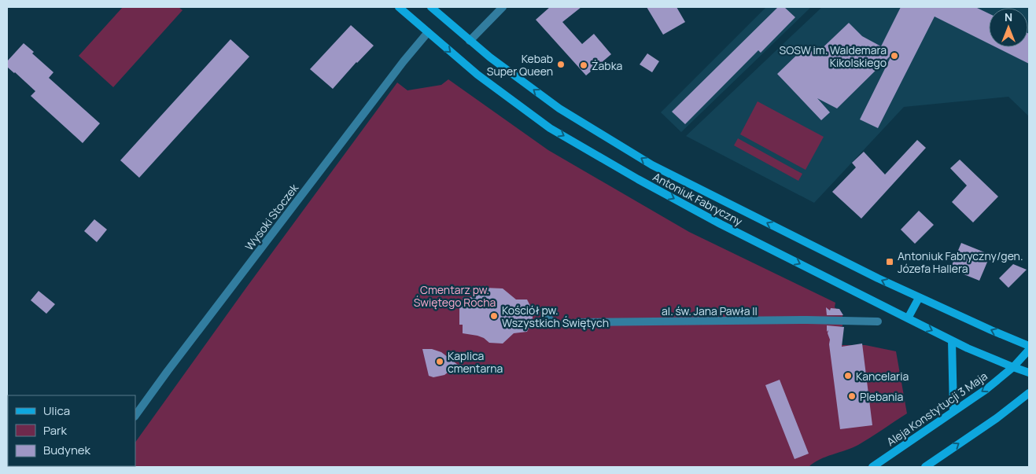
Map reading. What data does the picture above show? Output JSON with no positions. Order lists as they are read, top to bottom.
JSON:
{
  "streets": {
    "main road": ["Antoniuk Fabryczny", "Aleja Konstytucji 3 Maja"],
    "street": ["Wysoki Stoczek", "al. św. Jana Pawła II"]
  },
  "crossings": [
    ["Antoniuk Fabryczny", "Wysoki Stoczek"],
    ["Antoniuk Fabryczny", "Aleja Konstytucji 3 Maja"]
  ],
  "parks": ["Cmentarz pw. Świętego Rocha"],
  "places": {
    "other": [
      "SOSW im. Waldemara Kikolskiego",
      "Kebab Super Queen",
      "Żabka",
      "Kościół pw. Wszystkich Świętych",
      "Kaplica cmentarna",
      "Kancelaria",
      "Plebania"
    ],
    "transit": ["Antoniuk Fabryczny/gen. Józefa Hallera"]
  },
  "legend": ["Ulica", "Park", "Budynek"],
  "north": "top"
}
